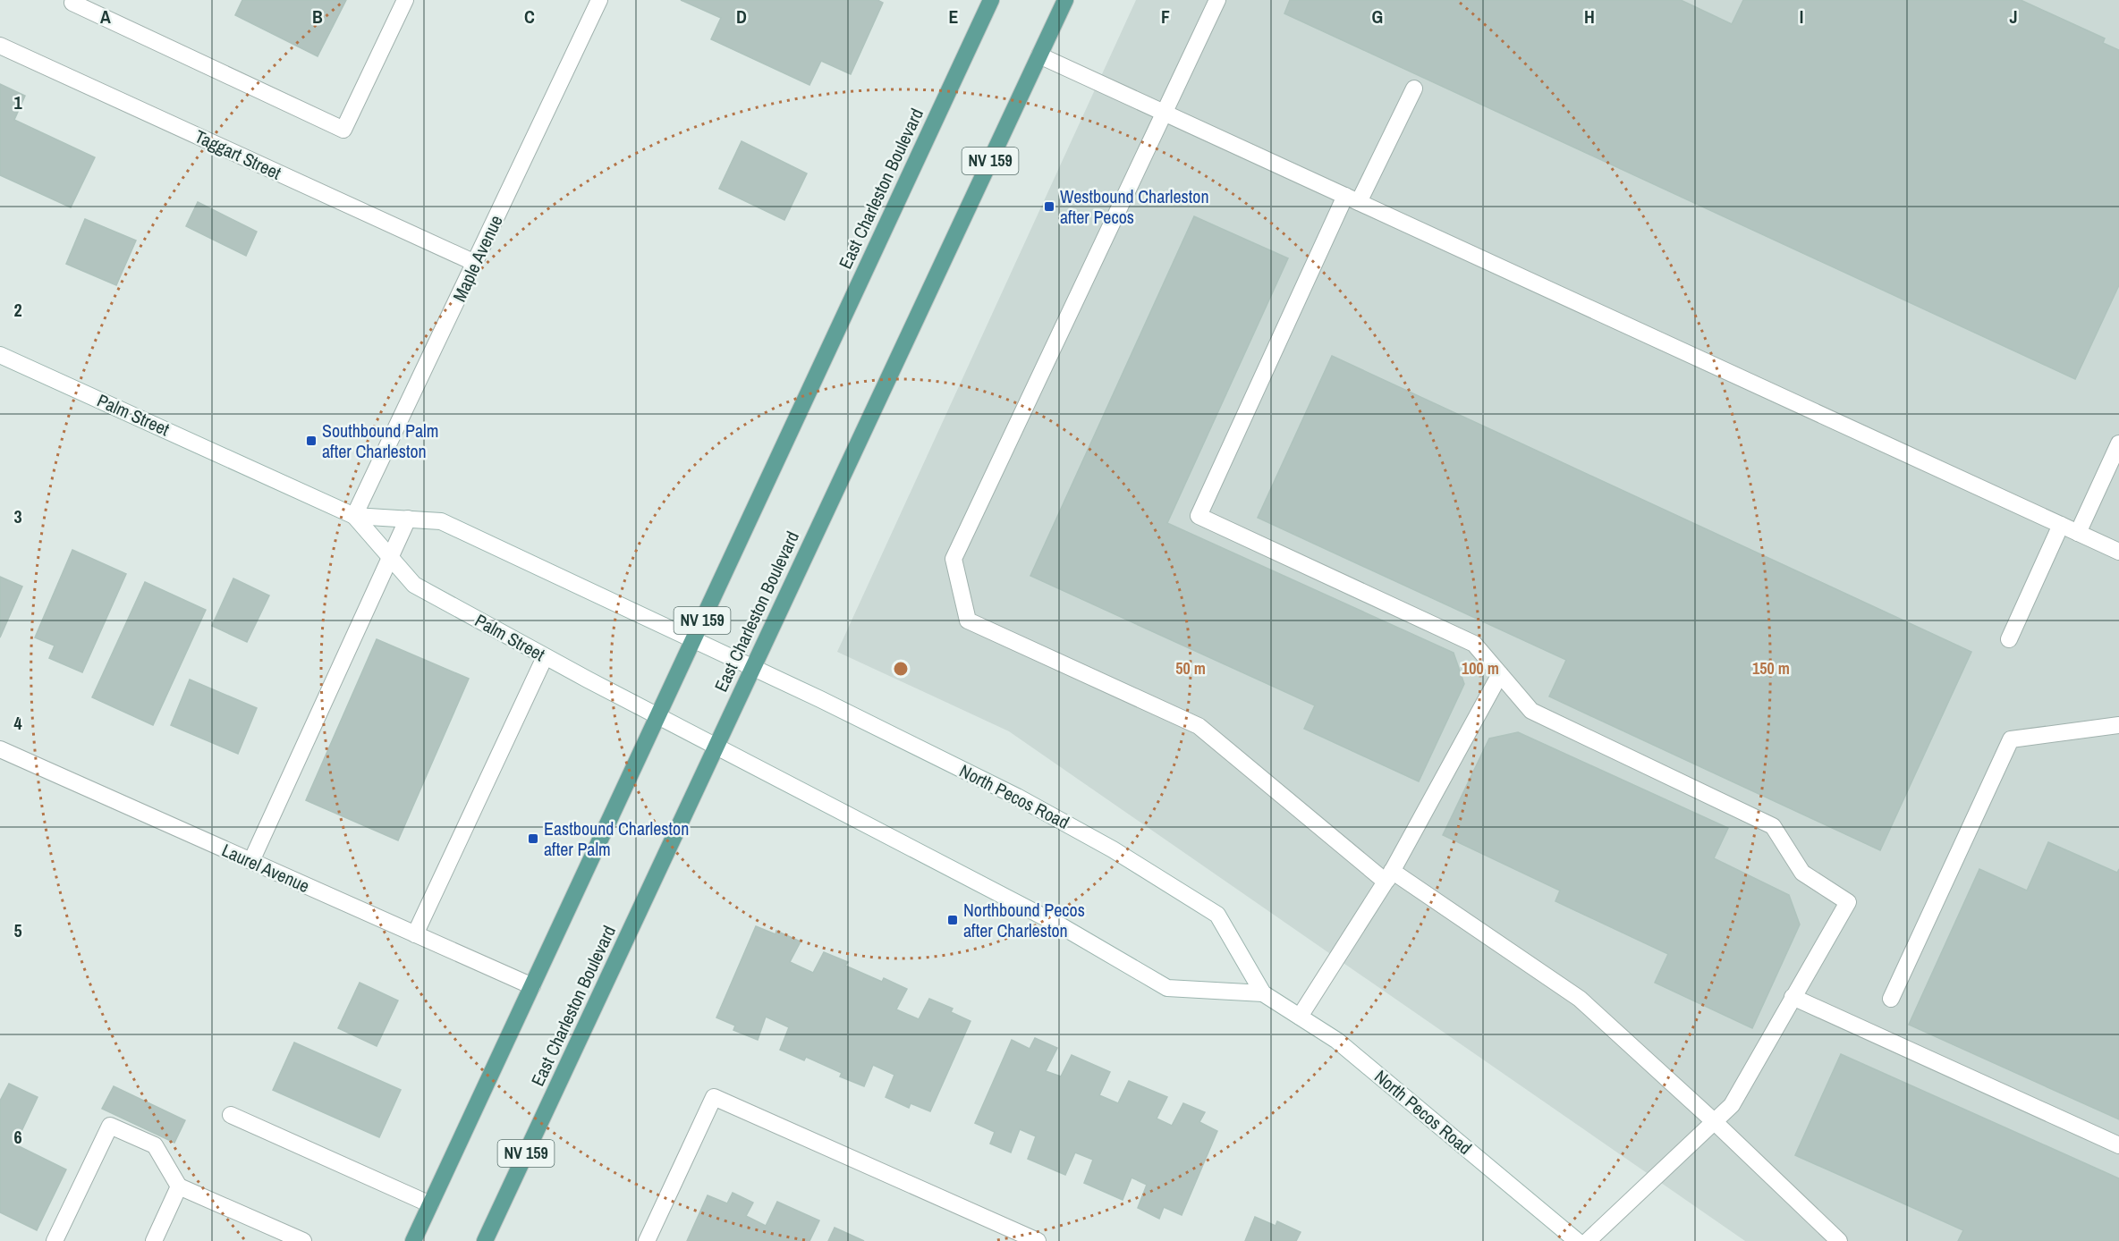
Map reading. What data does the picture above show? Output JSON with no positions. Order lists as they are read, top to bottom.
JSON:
{
  "streets": {
    "main road": [
      "Taggart Street",
      "NV 159",
      "East Charleston Boulevard",
      "Maple Avenue",
      "Palm Street",
      "North Pecos Road",
      "Laurel Avenue"
    ]
  },
  "crossings": [
    ["Taggart Street", "Maple Avenue"],
    ["East Charleston Boulevard", "Palm Street"],
    ["East Charleston Boulevard", "North Pecos Road"],
    ["East Charleston Boulevard", "Laurel Avenue"],
    ["Maple Avenue", "Palm Street"],
    ["Palm Street", "North Pecos Road"]
  ],
  "places": {
    "transit": [
      "Westbound Charleston after Pecos",
      "Southbound Palm after Charleston",
      "Eastbound Charleston after Palm",
      "Northbound Pecos after Charleston"
    ]
  },
  "grid": {
    "columns": [
      "A",
      "B",
      "C",
      "D",
      "E",
      "F",
      "G",
      "H",
      "I",
      "J"
    ],
    "rows": [
      "1",
      "2",
      "3",
      "4",
      "5",
      "6"
    ]
  },
  "rings": ["50 m", "100 m", "150 m"]
}
